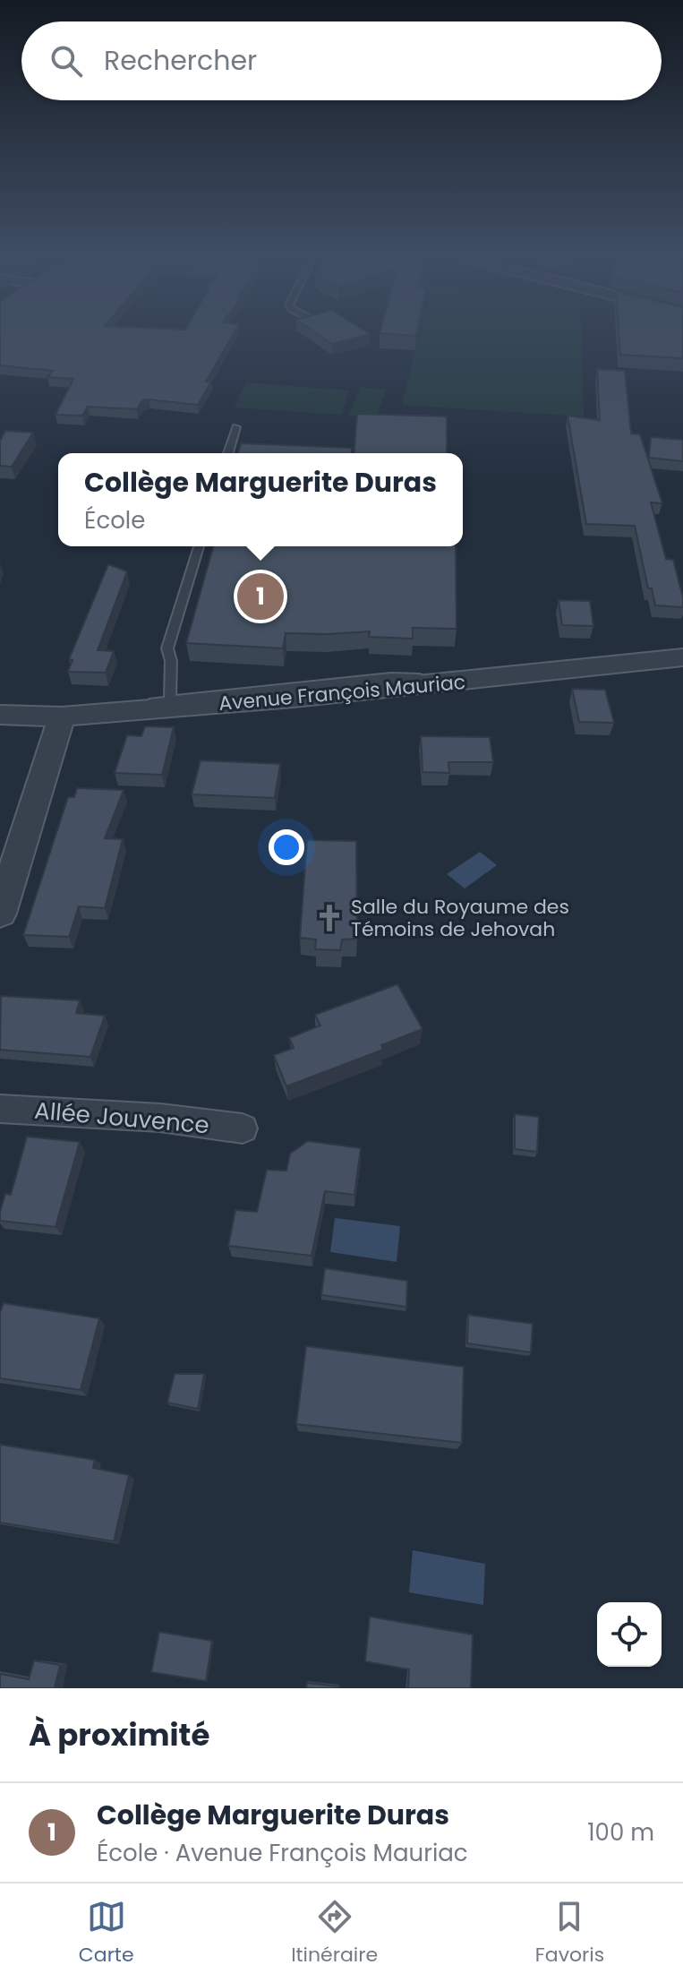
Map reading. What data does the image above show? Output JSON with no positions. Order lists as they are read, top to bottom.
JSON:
{
  "streets": {
    "street": ["Avenue François Mauriac", "Allée Jouvence"]
  },
  "places": {
    "church": ["Salle du Royaume des Témoins de Jehovah"]
  },
  "page": {
    "search": "Rechercher",
    "popup": ["Collège Marguerite Duras", "École"],
    "pins": "1",
    "heading": "À proximité",
    "list": [
      {
        "mark": "1",
        "name": "Collège Marguerite Duras",
        "note": "École · Avenue François Mauriac",
        "value": "100 m"
      }
    ],
    "nav": ["Carte", "Itinéraire", "Favoris"]
  }
}
